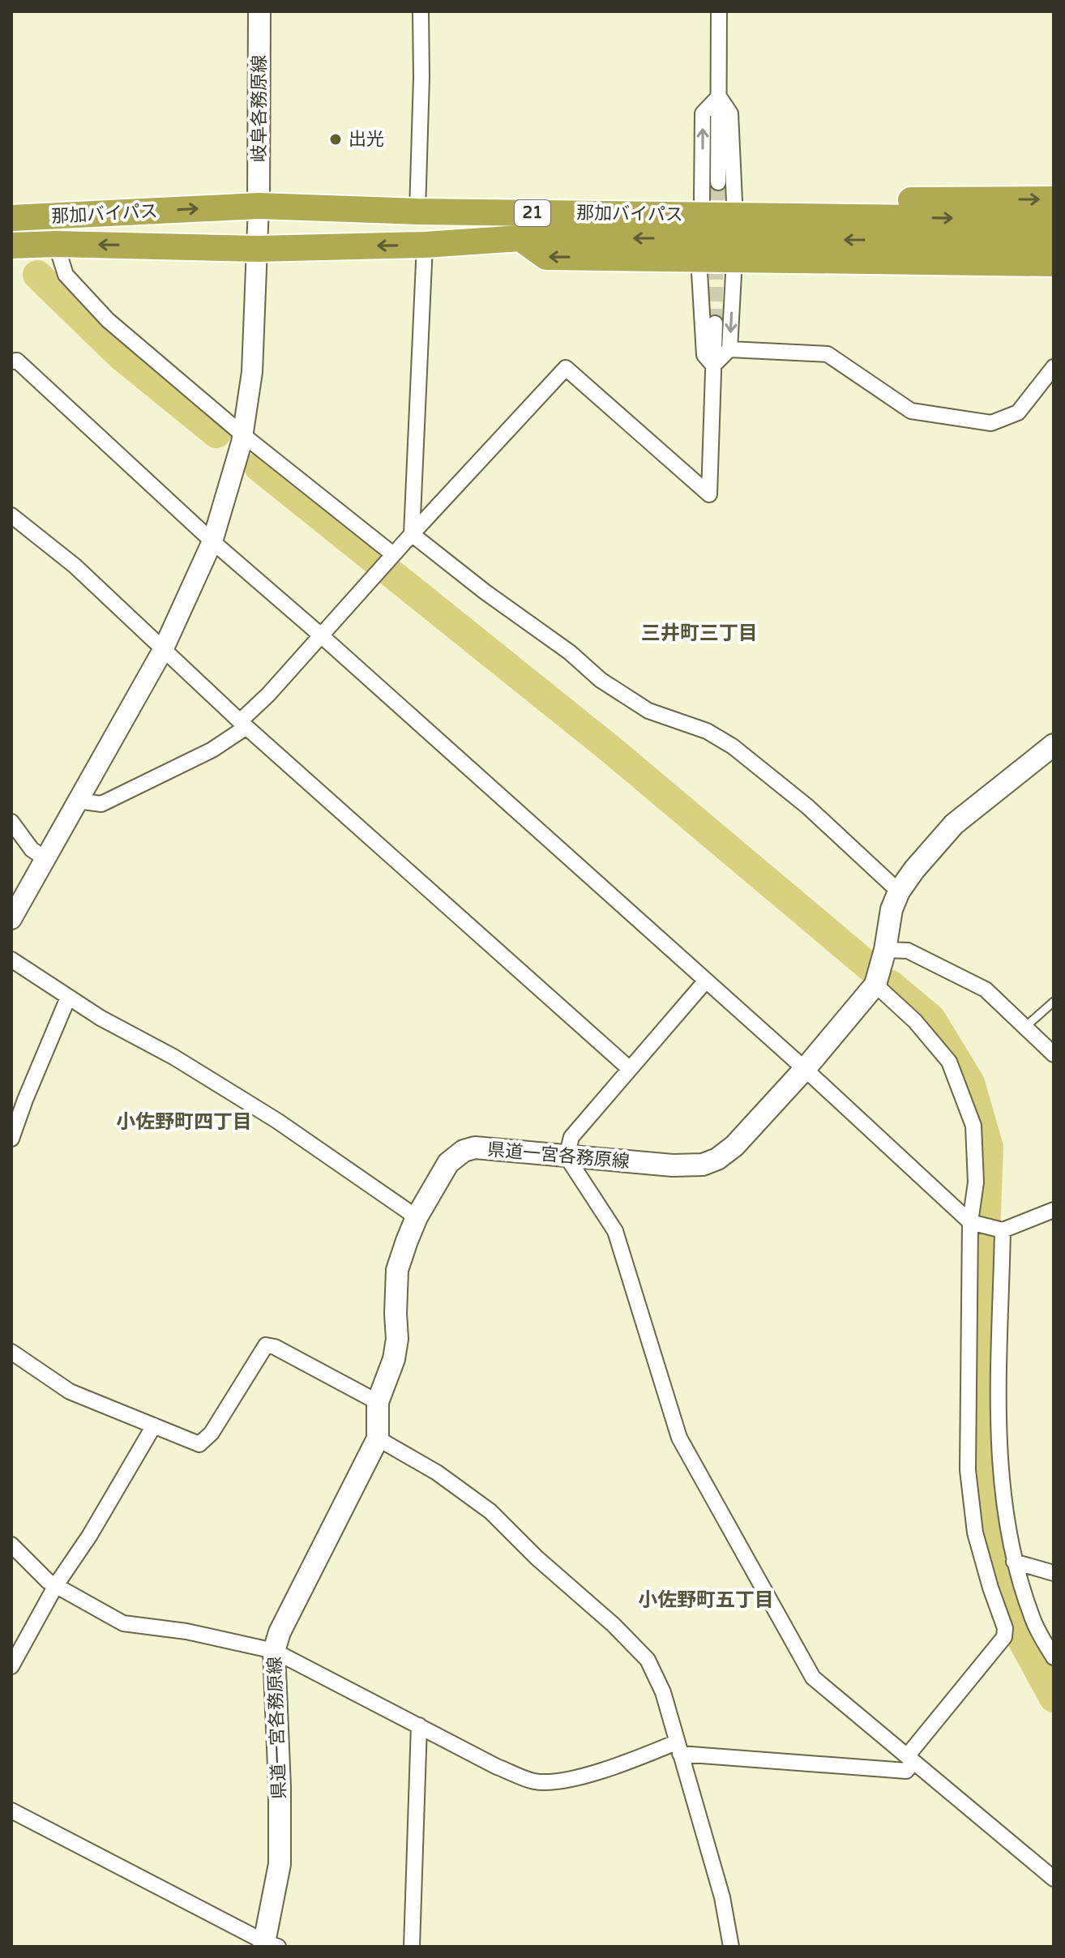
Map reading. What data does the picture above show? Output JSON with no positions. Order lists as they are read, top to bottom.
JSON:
{
  "streets": {
    "highway": ["21", "那加バイパス"],
    "main road": ["岐阜各務原線", "県道一宮各務原線"]
  },
  "crossings": [
    ["岐阜各務原線", "那加バイパス"]
  ],
  "districts": ["三井町三丁目", "小佐野町四丁目", "小佐野町五丁目"],
  "places": ["出光"]
}
